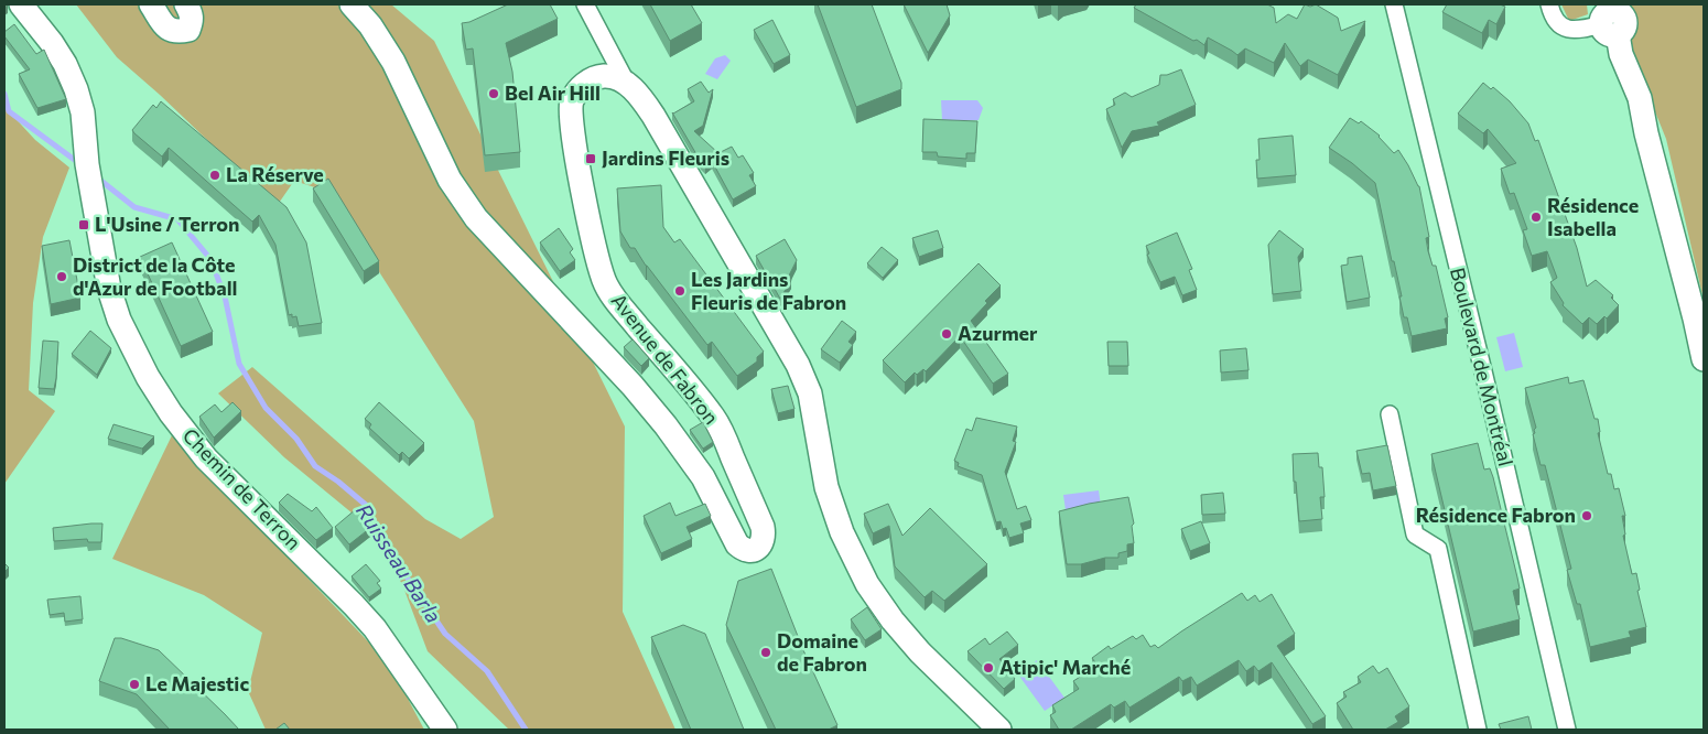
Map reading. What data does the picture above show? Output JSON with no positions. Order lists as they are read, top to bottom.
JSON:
{
  "streets": {
    "street": ["Avenue de Fabron", "Boulevard de Montréal", "Chemin de Terron"]
  },
  "water": ["Ruisseau Barla"],
  "places": {
    "other": [
      "Bel Air Hill",
      "La Réserve",
      "Résidence Isabella",
      "District de la Côte d'Azur de Football",
      "Les Jardins Fleuris de Fabron",
      "Azurmer",
      "Résidence Fabron",
      "Domaine de Fabron",
      "Atipic' Marché",
      "Le Majestic"
    ],
    "transit": ["Jardins Fleuris", "L'Usine / Terron"]
  }
}
